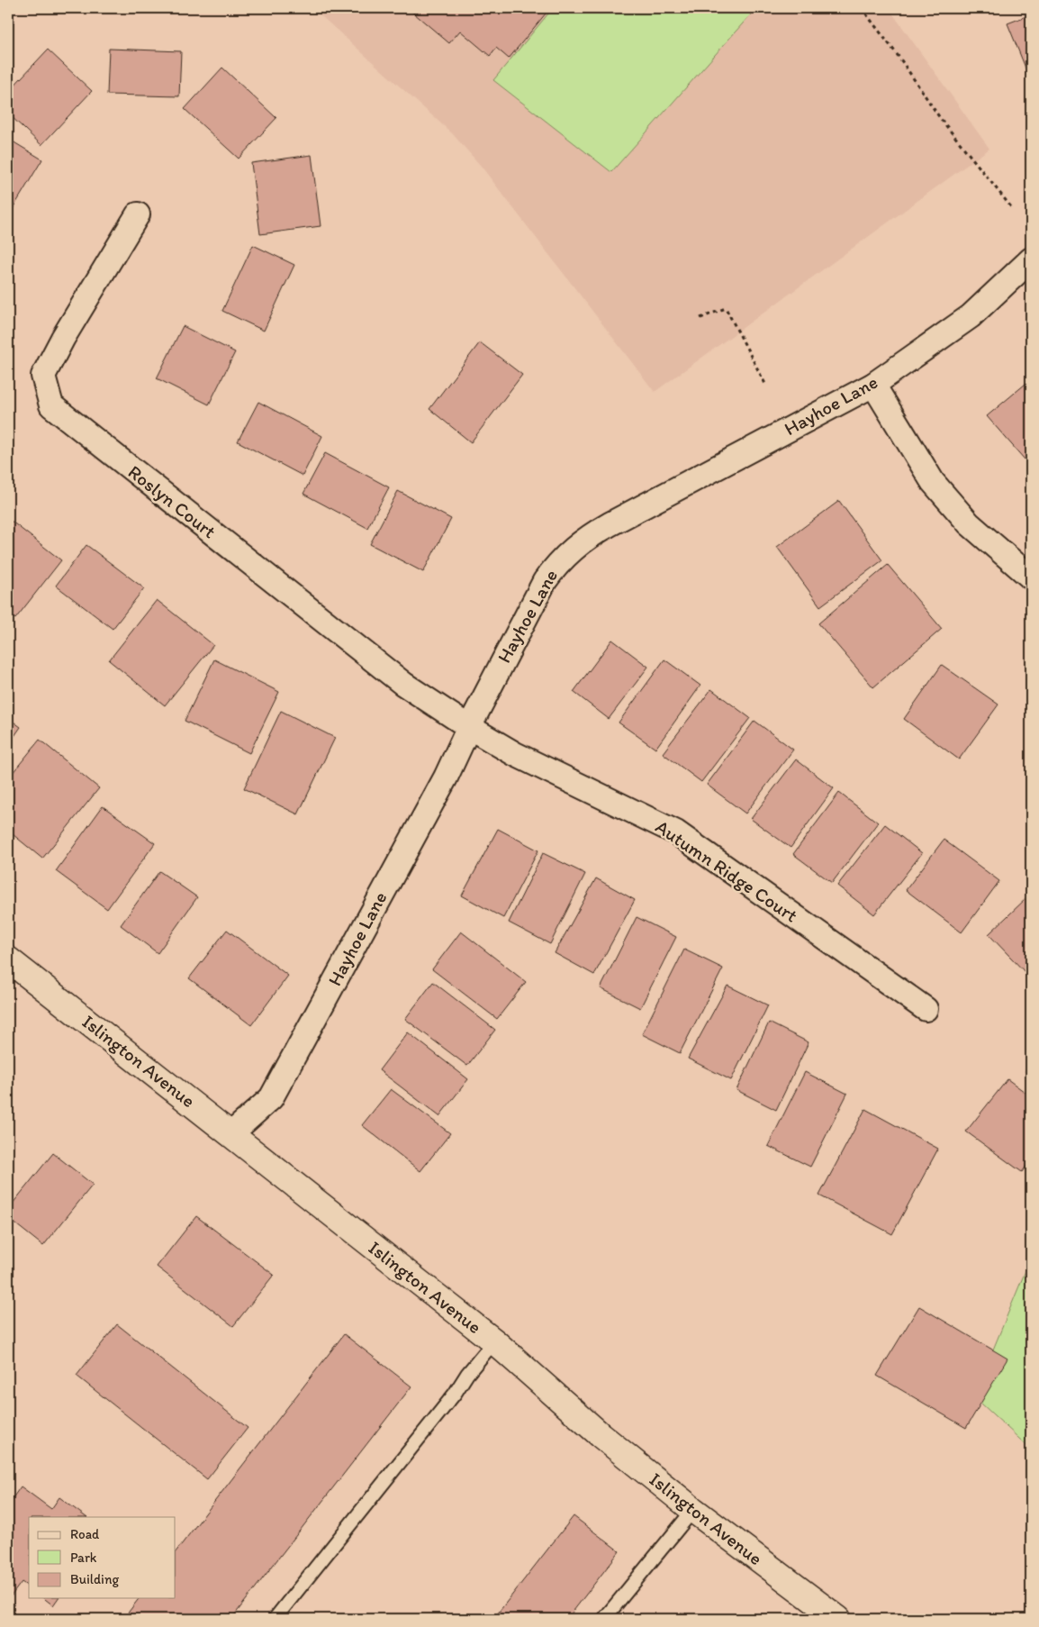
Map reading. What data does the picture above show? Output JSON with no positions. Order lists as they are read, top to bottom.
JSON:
{
  "streets": {
    "main road": ["Islington Avenue"],
    "street": ["Hayhoe Lane", "Roslyn Court", "Autumn Ridge Court"]
  },
  "crossings": [
    ["Hayhoe Lane", "Roslyn Court"],
    ["Hayhoe Lane", "Autumn Ridge Court"],
    ["Hayhoe Lane", "Islington Avenue"],
    ["Roslyn Court", "Autumn Ridge Court"]
  ],
  "legend": ["Road", "Park", "Building"]
}
